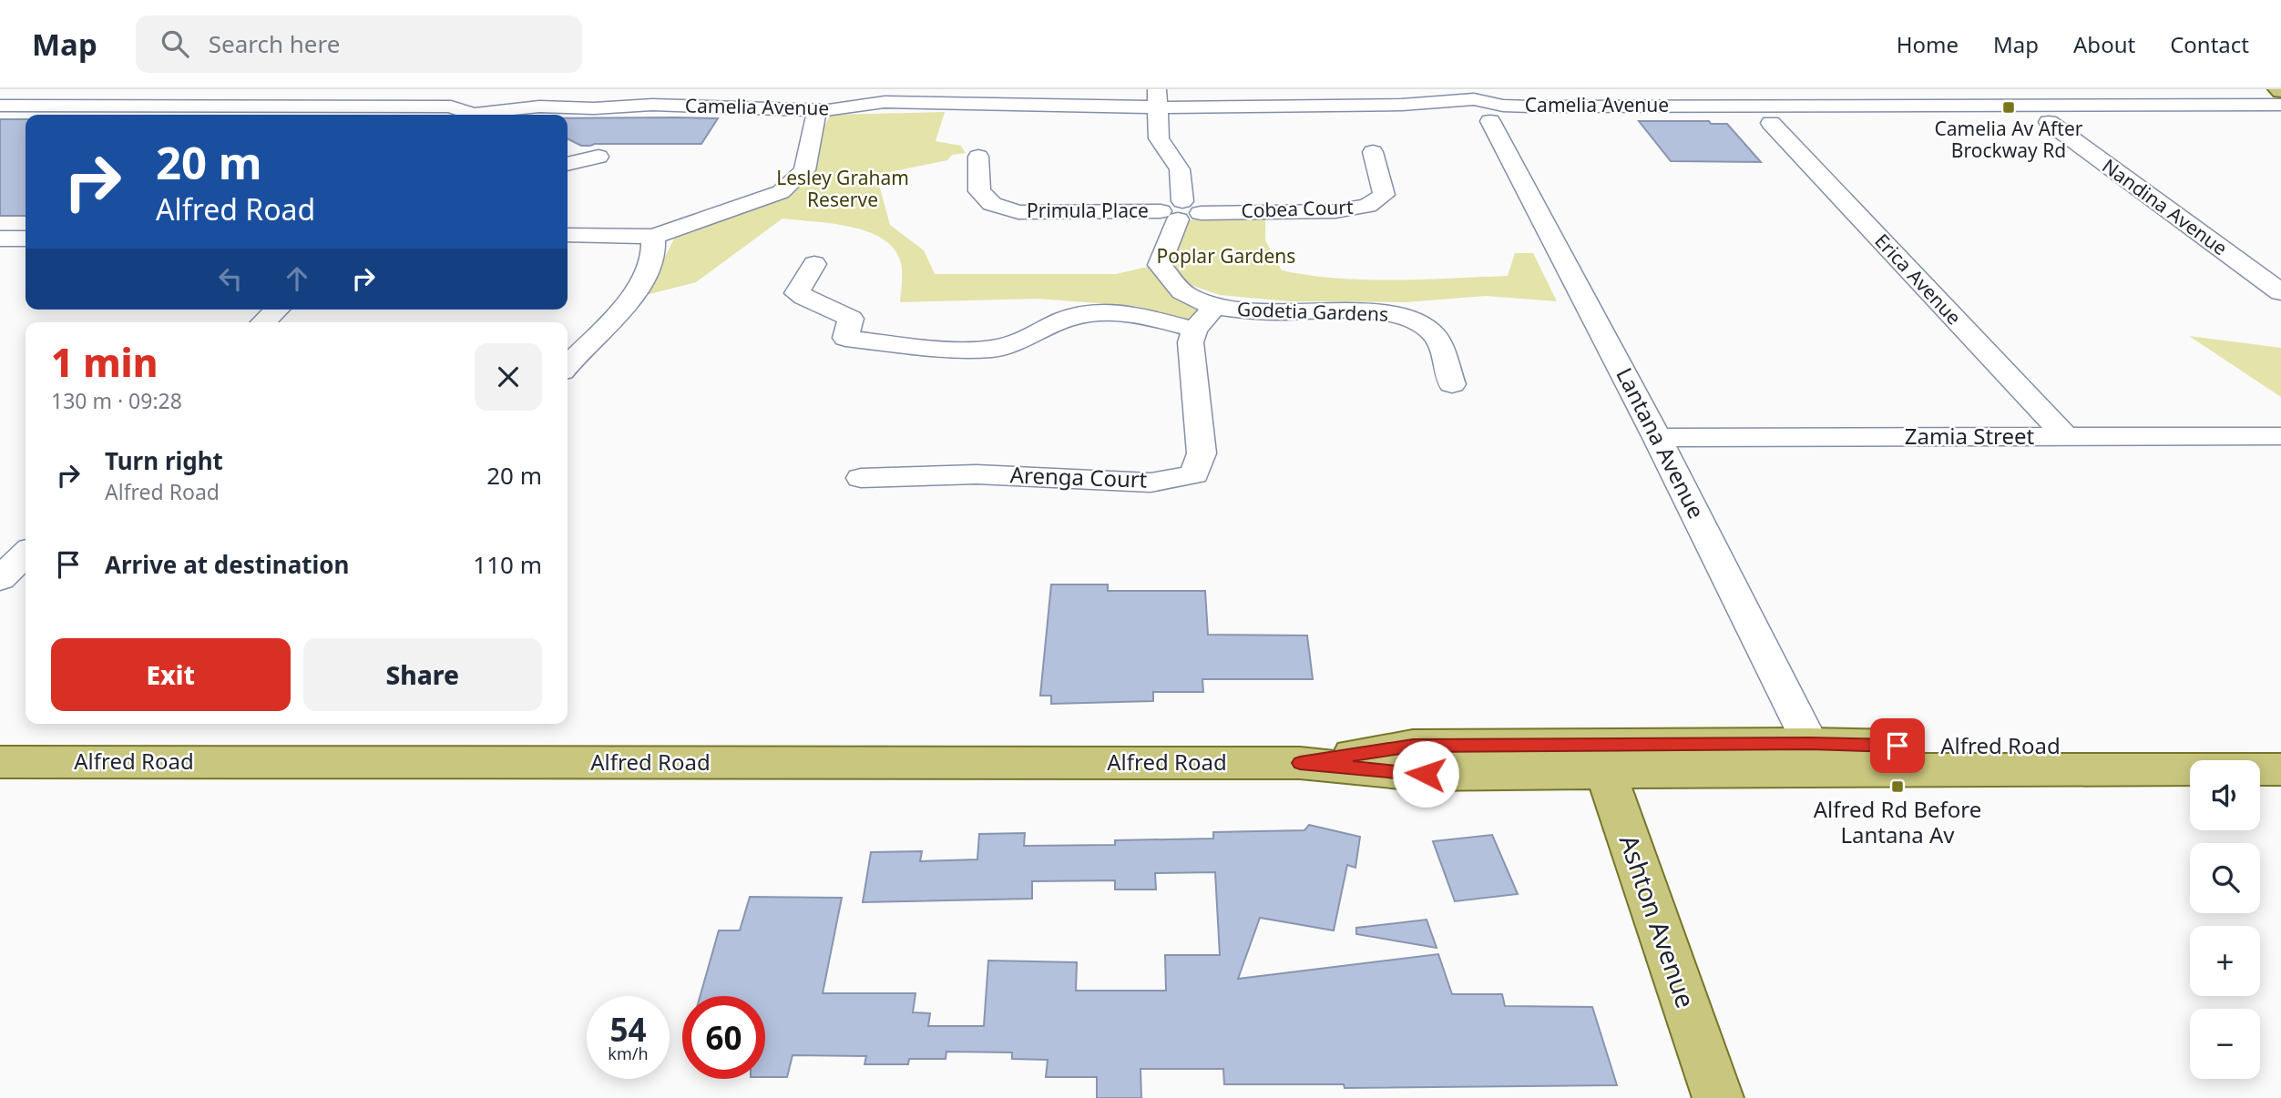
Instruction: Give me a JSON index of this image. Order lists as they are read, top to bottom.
{
  "streets": {
    "main road": ["Alfred Road", "Ashton Avenue"],
    "street": [
      "Camelia Avenue",
      "Nandina Avenue",
      "Cobea Court",
      "Primula Place",
      "Erica Avenue",
      "Godetia Gardens",
      "Zamia Street",
      "Lantana Avenue",
      "Arenga Court"
    ]
  },
  "crossings": [
    ["Camelia Avenue", "Godetia Gardens"],
    ["Camelia Avenue", "Lantana Avenue"],
    ["Cobea Court", "Primula Place"],
    ["Cobea Court", "Godetia Gardens"],
    ["Primula Place", "Godetia Gardens"],
    ["Erica Avenue", "Zamia Street"],
    ["Zamia Street", "Lantana Avenue"],
    ["Lantana Avenue", "Alfred Road"],
    ["Alfred Road", "Ashton Avenue"]
  ],
  "parks": ["Lesley Graham Reserve", "Poplar Gardens"],
  "places": {
    "transit": ["Camelia Av After Brockway Rd", "Alfred Rd Before Lantana Av"]
  },
  "page": {
    "header": "Map",
    "search": "Search here",
    "nav": [
      "Home",
      "Map",
      "About",
      "Contact"
    ],
    "turn": ["20 m", "Alfred Road"],
    "heading": ["1 min", "130 m · 09:28"],
    "list": [
      {
        "name": "Turn right",
        "note": "Alfred Road",
        "value": "20 m"
      },
      {
        "name": "Arrive at destination",
        "value": "110 m"
      }
    ],
    "buttons": ["Exit", "Share"],
    "map_buttons": ["+", "−"],
    "speed": "54 km/h",
    "limit": "60"
  }
}
